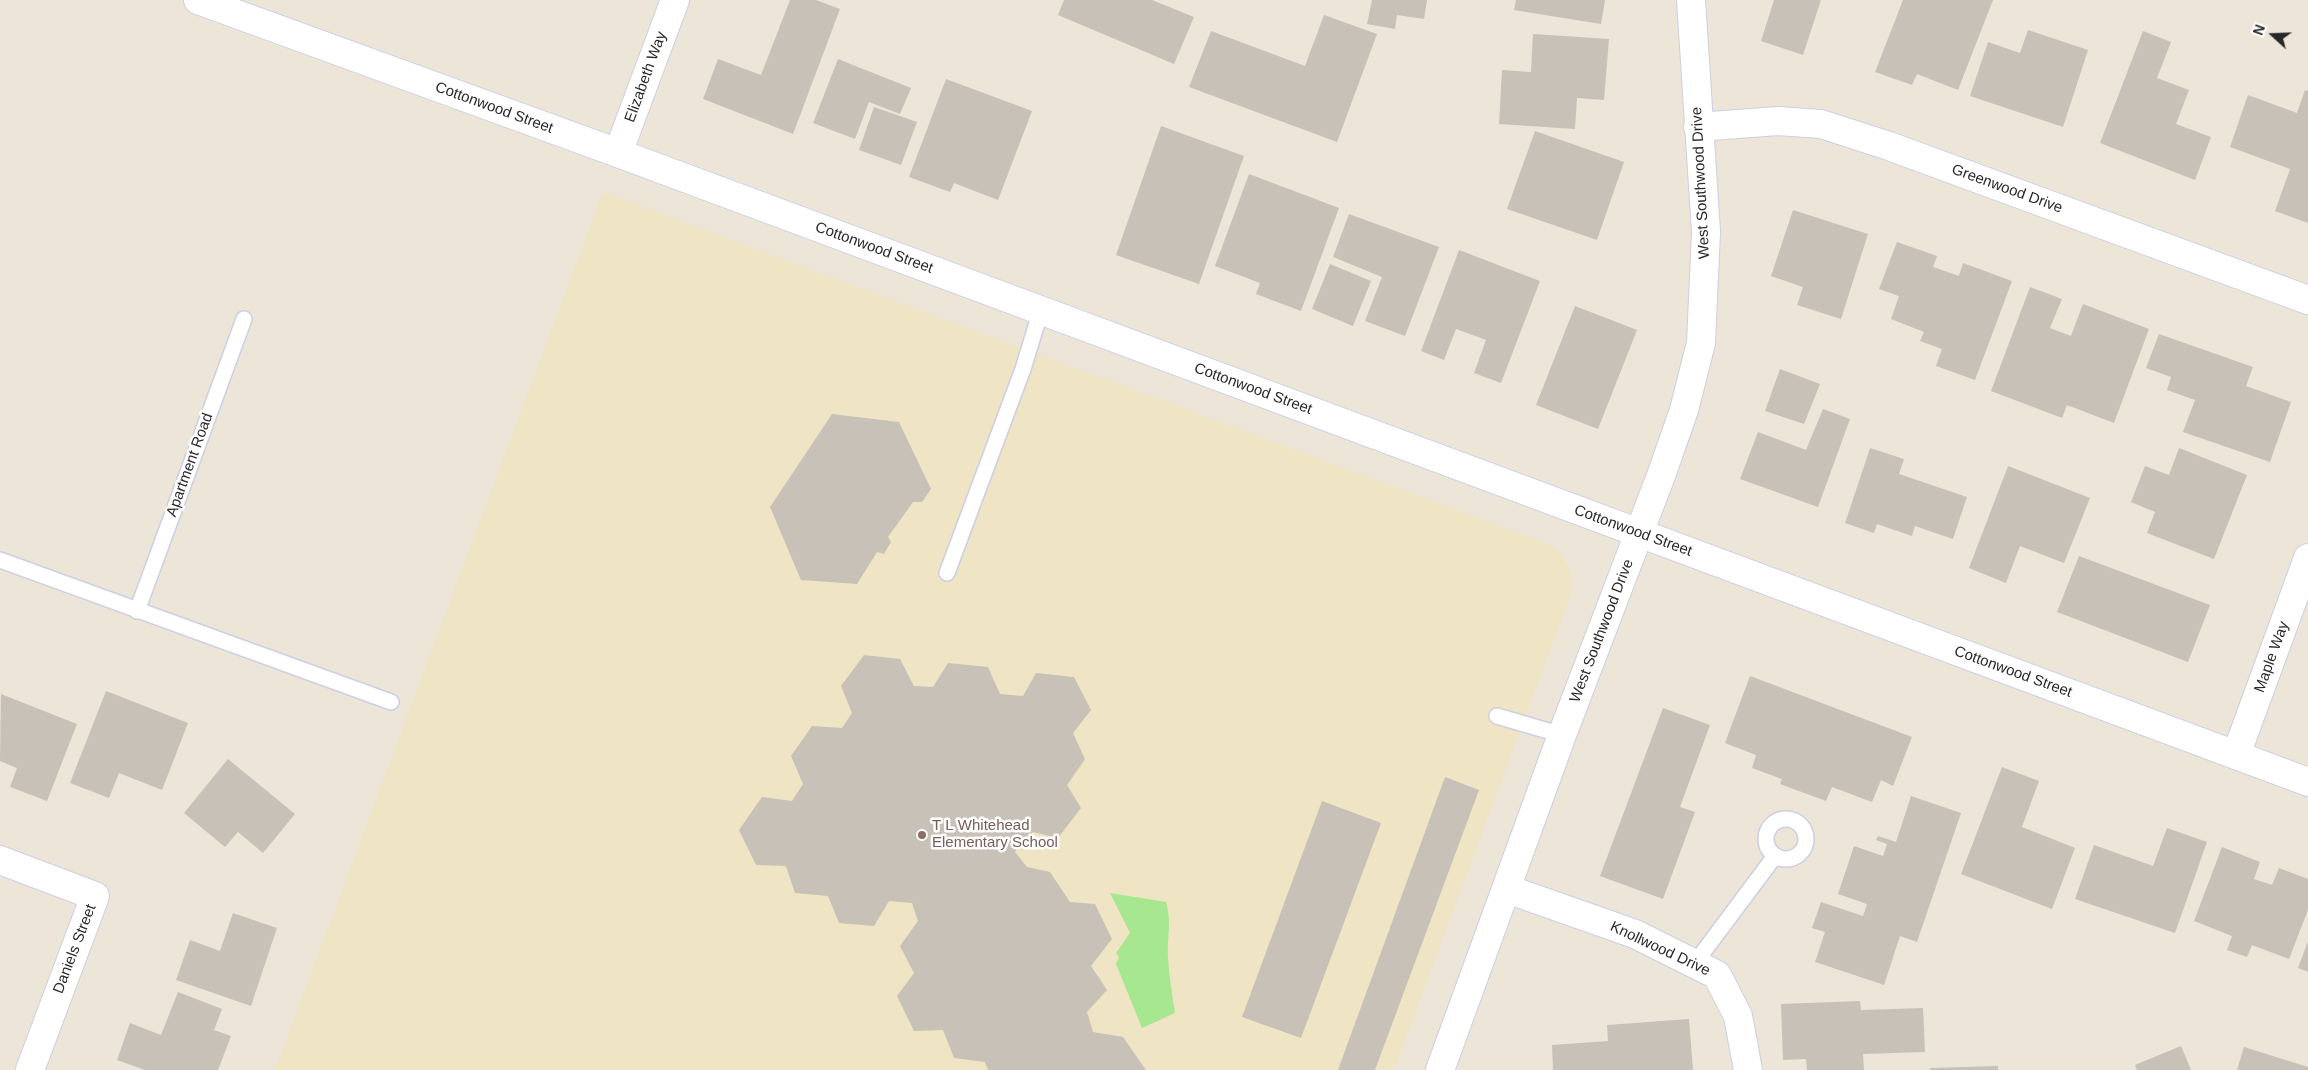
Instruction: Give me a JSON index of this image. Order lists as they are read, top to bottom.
{
  "streets": {
    "street": [
      "Elizabeth Way",
      "Cottonwood Street",
      "West Southwood Drive",
      "Greenwood Drive",
      "Maple Way",
      "Daniels Street",
      "Knollwood Drive"
    ],
    "lane": ["Apartment Road"]
  },
  "crossings": [
    ["Elizabeth Way", "Cottonwood Street"],
    ["Cottonwood Street", "West Southwood Drive"],
    ["Cottonwood Street", "Maple Way"],
    ["West Southwood Drive", "Greenwood Drive"],
    ["West Southwood Drive", "Knollwood Drive"]
  ],
  "places": ["T L Whitehead Elementary School"],
  "north": "left"
}
